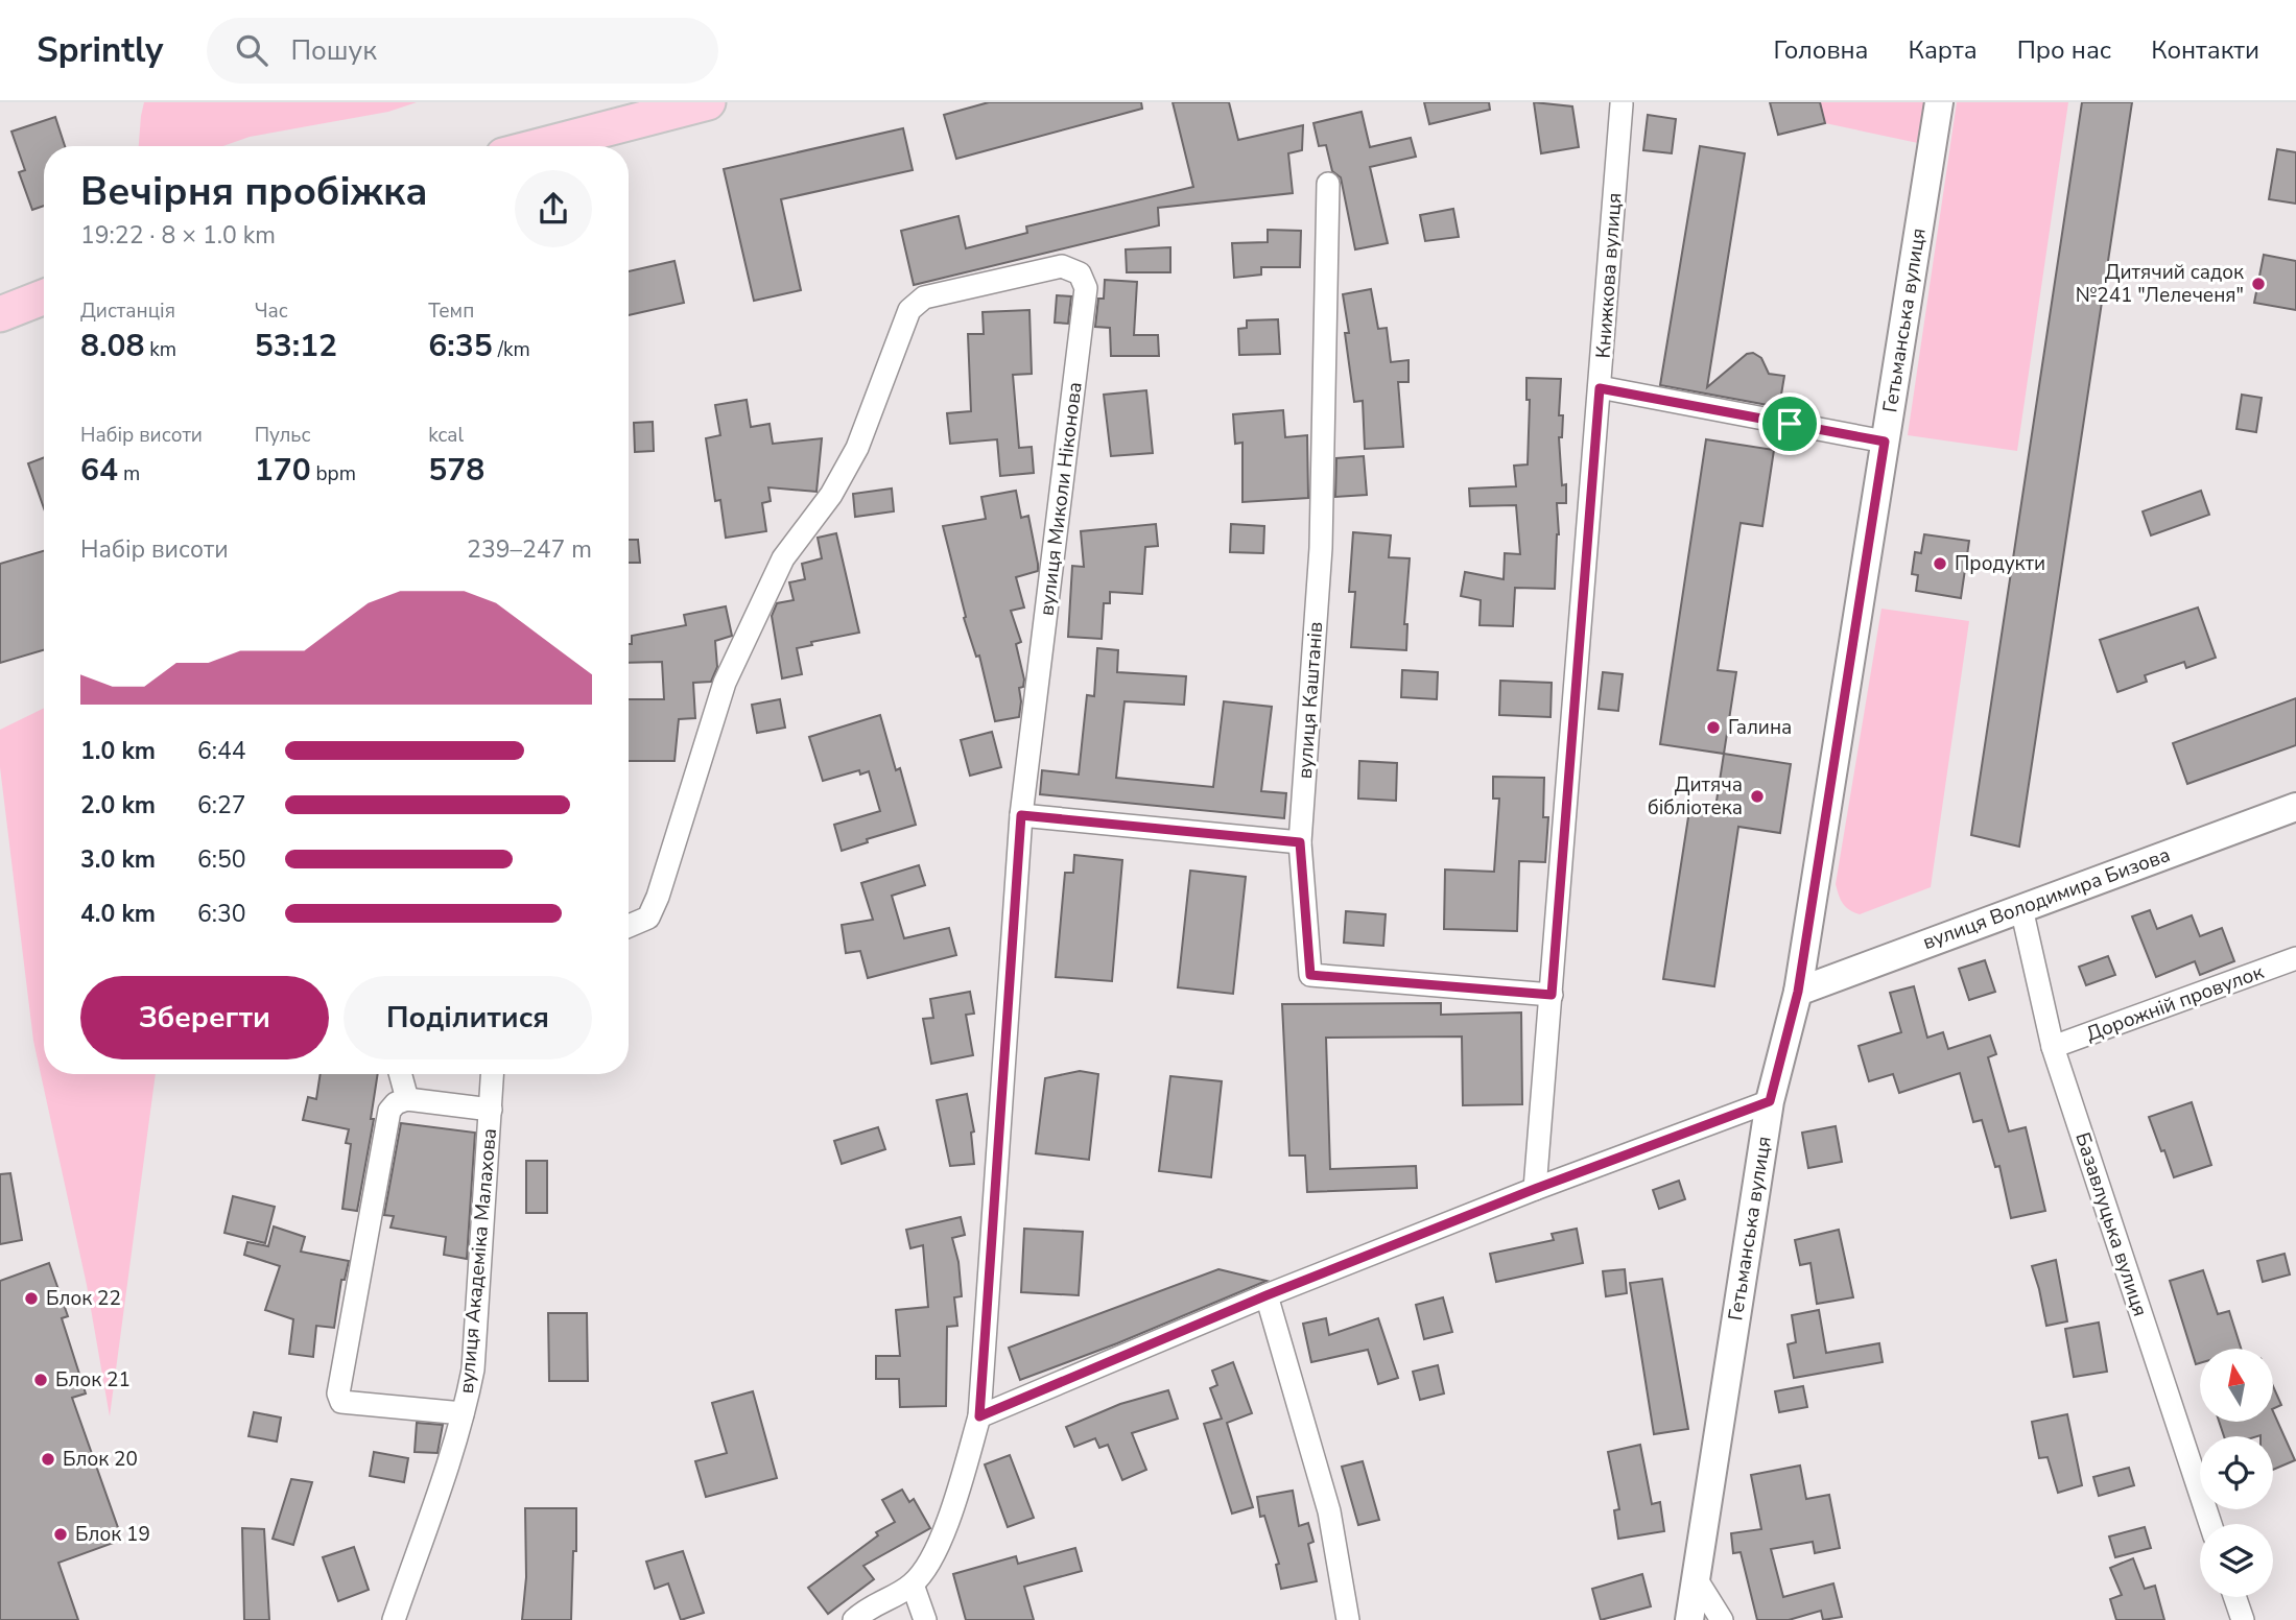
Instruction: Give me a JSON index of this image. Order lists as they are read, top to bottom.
{
  "streets": {
    "street": [
      "Книжкова вулиця",
      "Гетьманська вулиця",
      "вулиця Миколи Ніконова",
      "вулиця Каштанів",
      "вулиця Володимира Бизова",
      "Дорожній провулок",
      "Базавлуцька вулиця",
      "вулиця Академіка Малахова"
    ]
  },
  "crossings": [
    ["Книжкова вулиця", "вулиця Каштанів"],
    ["Гетьманська вулиця", "вулиця Володимира Бизова"],
    ["вулиця Володимира Бизова", "Базавлуцька вулиця"],
    ["Дорожній провулок", "Базавлуцька вулиця"]
  ],
  "places": [
    "Дитячий садок №241 \"Лелеченя\"",
    "Продукти",
    "Галина",
    "Дитяча бібліотека",
    "Блок 22",
    "Блок 21",
    "Блок 20",
    "Блок 19"
  ],
  "north": "top",
  "page": {
    "header": "Sprintly",
    "search": "Пошук",
    "nav": [
      "Головна",
      "Карта",
      "Про нас",
      "Контакти"
    ],
    "heading": ["Вечірня пробіжка", "19:22 · 8 × 1.0 km"],
    "stats": [
      ["Дистанція", "8.08 km"],
      ["Час", "53:12"],
      ["Темп", "6:35 /km"],
      ["Набір висоти", "64 m"],
      ["Пульс", "170 bpm"],
      ["kcal", "578"]
    ],
    "chart": ["Набір висоти", "239–247 m"],
    "list": [
      {
        "name": "1.0 km",
        "note": "6:44"
      },
      {
        "name": "2.0 km",
        "note": "6:27"
      },
      {
        "name": "3.0 km",
        "note": "6:50"
      },
      {
        "name": "4.0 km",
        "note": "6:30"
      }
    ],
    "buttons": ["Зберегти", "Поділитися"]
  }
}
